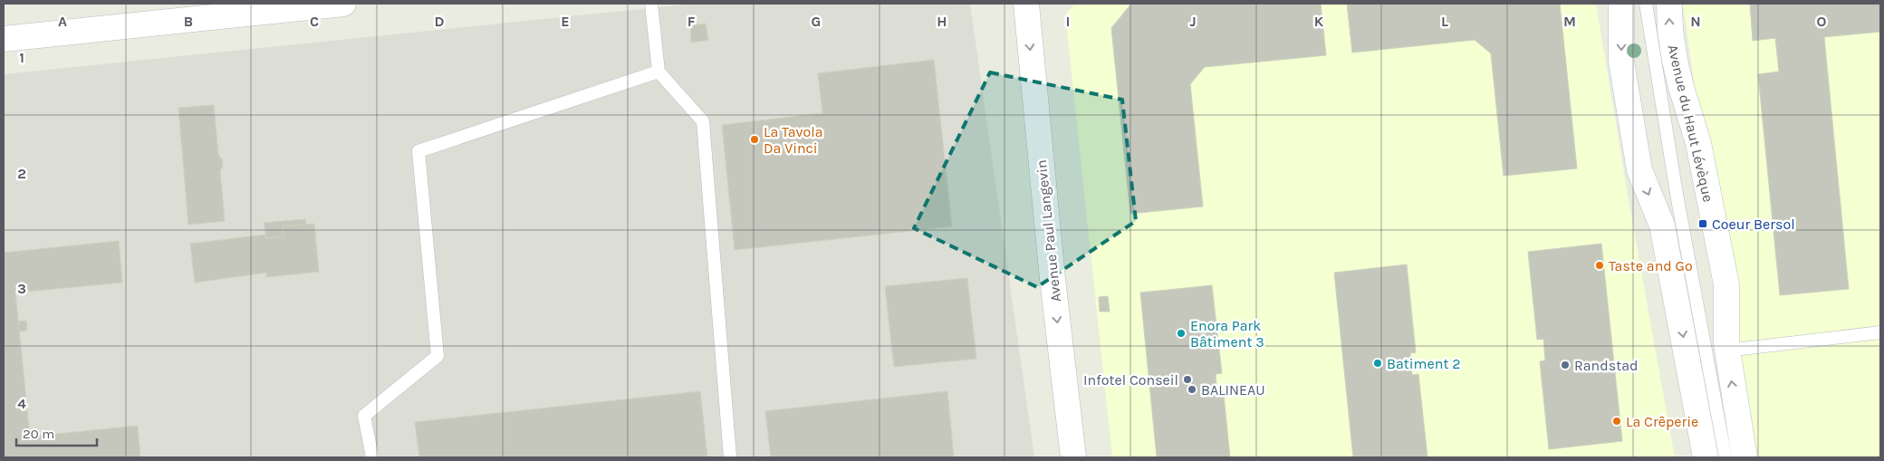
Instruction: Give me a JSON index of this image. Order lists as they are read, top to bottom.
{
  "streets": {
    "main road": ["Avenue du Haut Lévèque", "Avenue Paul Langevin"]
  },
  "one_way": ["Avenue Paul Langevin"],
  "places": {
    "other": [
      "La Tavola Da Vinci",
      "Taste and Go",
      "Enora Park Bâtiment 3",
      "Batiment 2",
      "Randstad",
      "Infotel Conseil",
      "BALINEAU",
      "La Crêperie"
    ],
    "transit": ["Coeur Bersol"]
  },
  "scale_bar": "20 m",
  "grid": {
    "columns": [
      "A",
      "B",
      "C",
      "D",
      "E",
      "F",
      "G",
      "H",
      "I",
      "J",
      "K",
      "L",
      "M",
      "N",
      "O"
    ],
    "rows": [
      "1",
      "2",
      "3",
      "4"
    ]
  }
}
